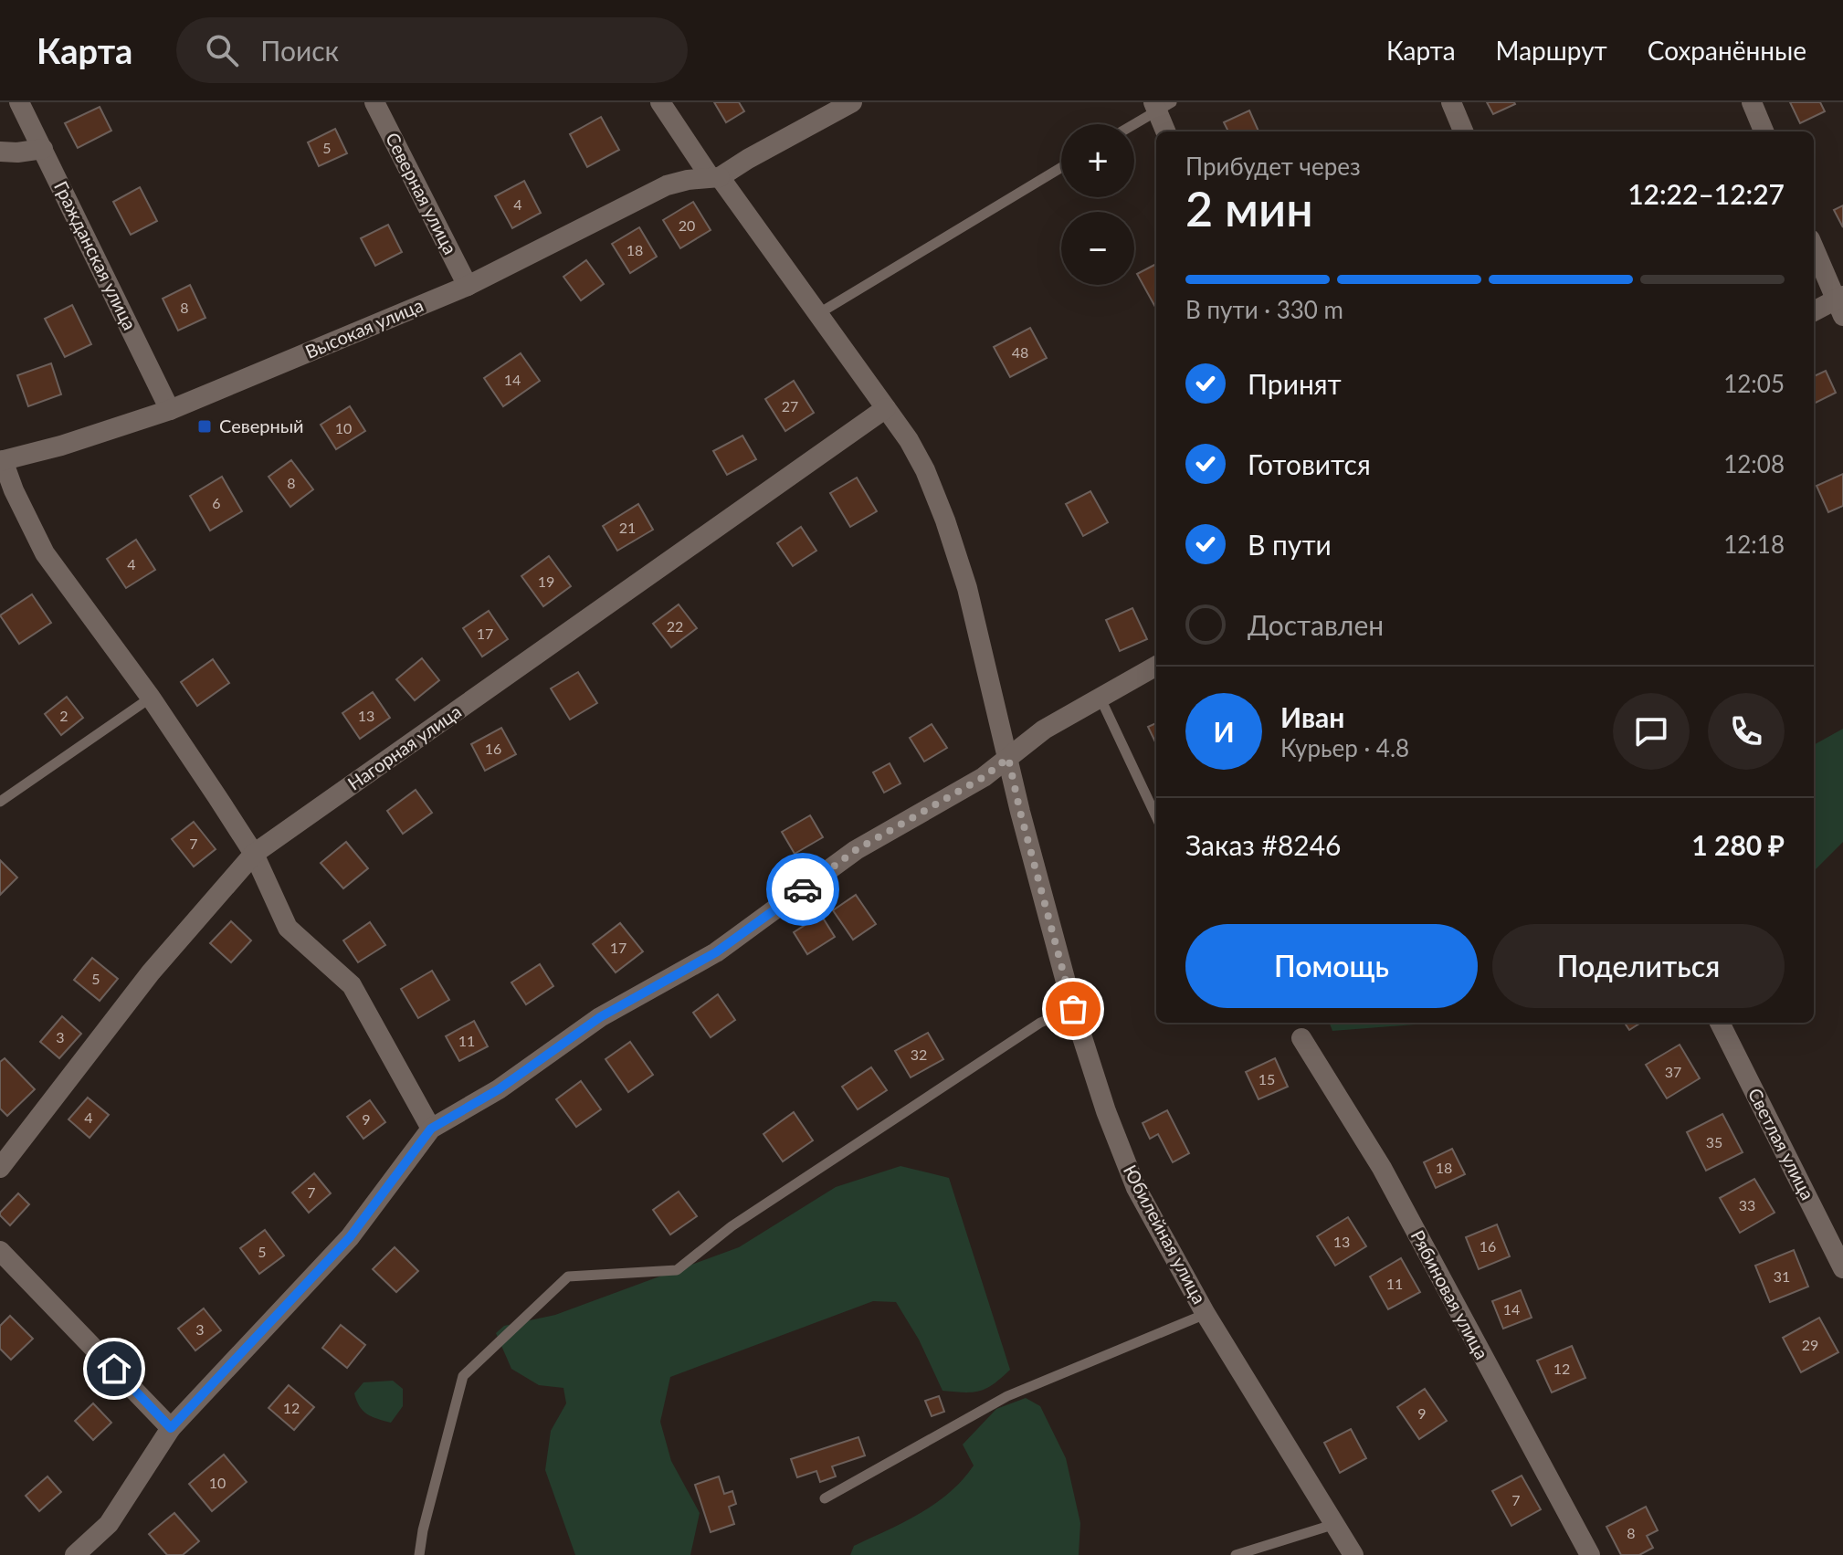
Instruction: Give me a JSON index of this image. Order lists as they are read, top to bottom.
{
  "streets": {
    "street": [
      "Северная улица",
      "Гражданская улица",
      "Высокая улица",
      "Нагорная улица",
      "Светлая улица",
      "Юбилейная улица",
      "Рябиновая улица"
    ]
  },
  "crossings": [
    ["Северная улица", "Высокая улица"],
    ["Гражданская улица", "Высокая улица"],
    ["Высокая улица", "Юбилейная улица"],
    ["Нагорная улица", "Юбилейная улица"]
  ],
  "places": {
    "transit": ["Северный"]
  },
  "house_numbers": [
    "5",
    "4",
    "20",
    "18",
    "8",
    "48",
    "14",
    "27",
    "10",
    "8",
    "6",
    "21",
    "4",
    "19",
    "22",
    "17",
    "2",
    "13",
    "16",
    "7",
    "17",
    "5",
    "3",
    "11",
    "32",
    "37",
    "15",
    "4",
    "9",
    "35",
    "18",
    "7",
    "33",
    "13",
    "16",
    "5",
    "31",
    "11",
    "14",
    "3",
    "29",
    "12",
    "12",
    "9",
    "10",
    "7",
    "8"
  ],
  "page": {
    "header": "Карта",
    "search": "Поиск",
    "nav": ["Карта", "Маршрут", "Сохранённые"],
    "map_buttons": ["+", "−"],
    "heading": ["2 мин", "Прибудет через", "12:22–12:27"],
    "panel": [
      "Иван",
      "Курьер · 4.8",
      "Заказ #8246",
      "1 280 ₽"
    ],
    "bar": "В пути · 330 m",
    "list": [
      ["Принят", "12:05"],
      ["Готовится", "12:08"],
      ["В пути", "12:18"],
      "Доставлен"
    ],
    "round": "И",
    "buttons": ["Помощь", "Поделиться"]
  }
}
